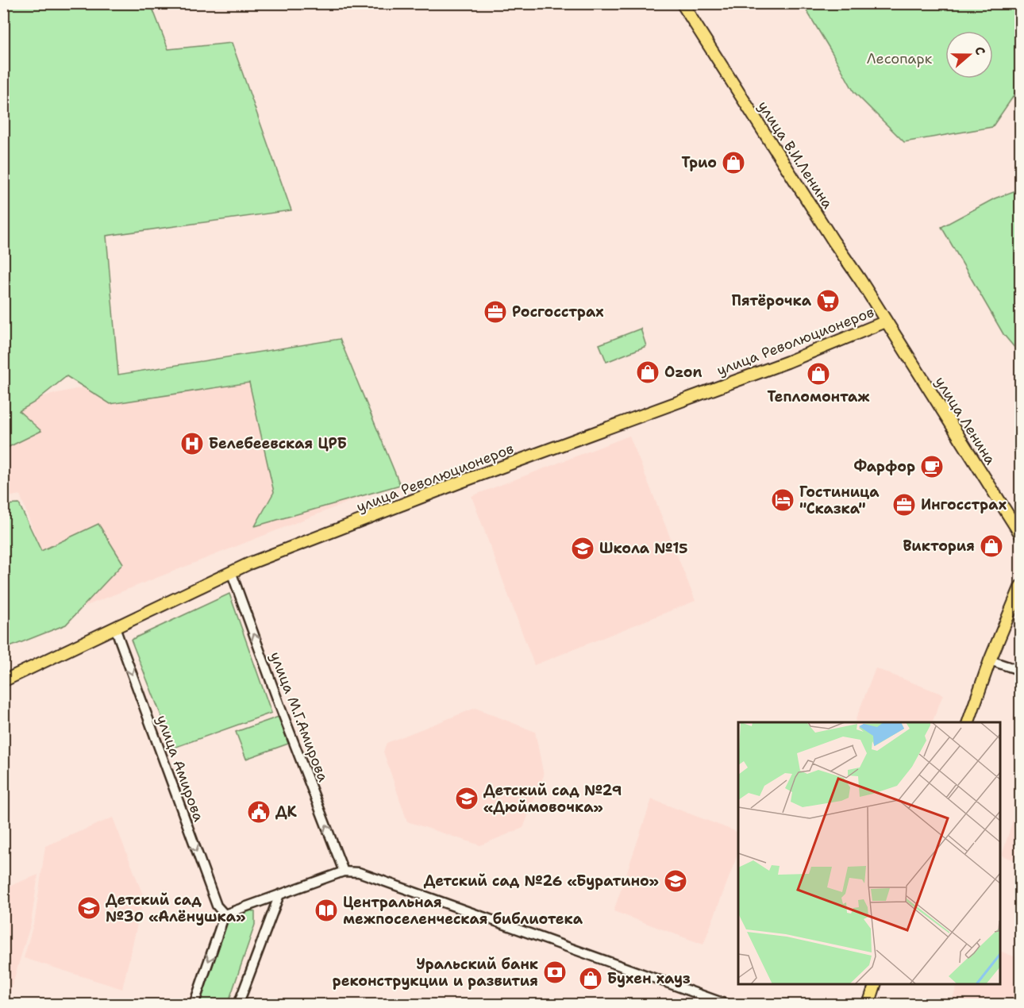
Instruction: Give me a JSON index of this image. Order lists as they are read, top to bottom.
{
  "streets": {
    "main road": ["улица В.И.Ленина", "улица Революционеров", "улица Ленина"],
    "street": ["улица М.Г.Амирова", "улица Амирова"]
  },
  "crossings": [
    ["улица В.И.Ленина", "улица Революционеров"],
    ["улица В.И.Ленина", "улица Ленина"],
    ["улица Революционеров", "улица Ленина"],
    ["улица Революционеров", "улица М.Г.Амирова"],
    ["улица Революционеров", "улица Амирова"]
  ],
  "one_way": ["улица М.Г.Амирова", "улица Амирова"],
  "parks": ["Лесопарк"],
  "places": {
    "shop": [
      "Трио",
      "Ozon",
      "Тепломонтаж",
      "Виктория",
      "Бухен хауз"
    ],
    "supermarket": ["Пятёрочка"],
    "office": ["Росгосстрах", "Ингосстрах"],
    "hospital": ["Белебеевская ЦРБ"],
    "cafe": ["Фарфор"],
    "hotel": ["Гостиница \"Сказка\""],
    "school or university": [
      "Школа №15",
      "Детский сад №29 «Дюймовочка»",
      "Детский сад №26 «Буратино»",
      "Детский сад №30 «Алёнушка»"
    ],
    "public building": ["ДК"],
    "library": ["Центральная межпоселенческая библиотека"],
    "bank": ["Уральский банк реконструкции и развития"]
  },
  "north": "right"
}
